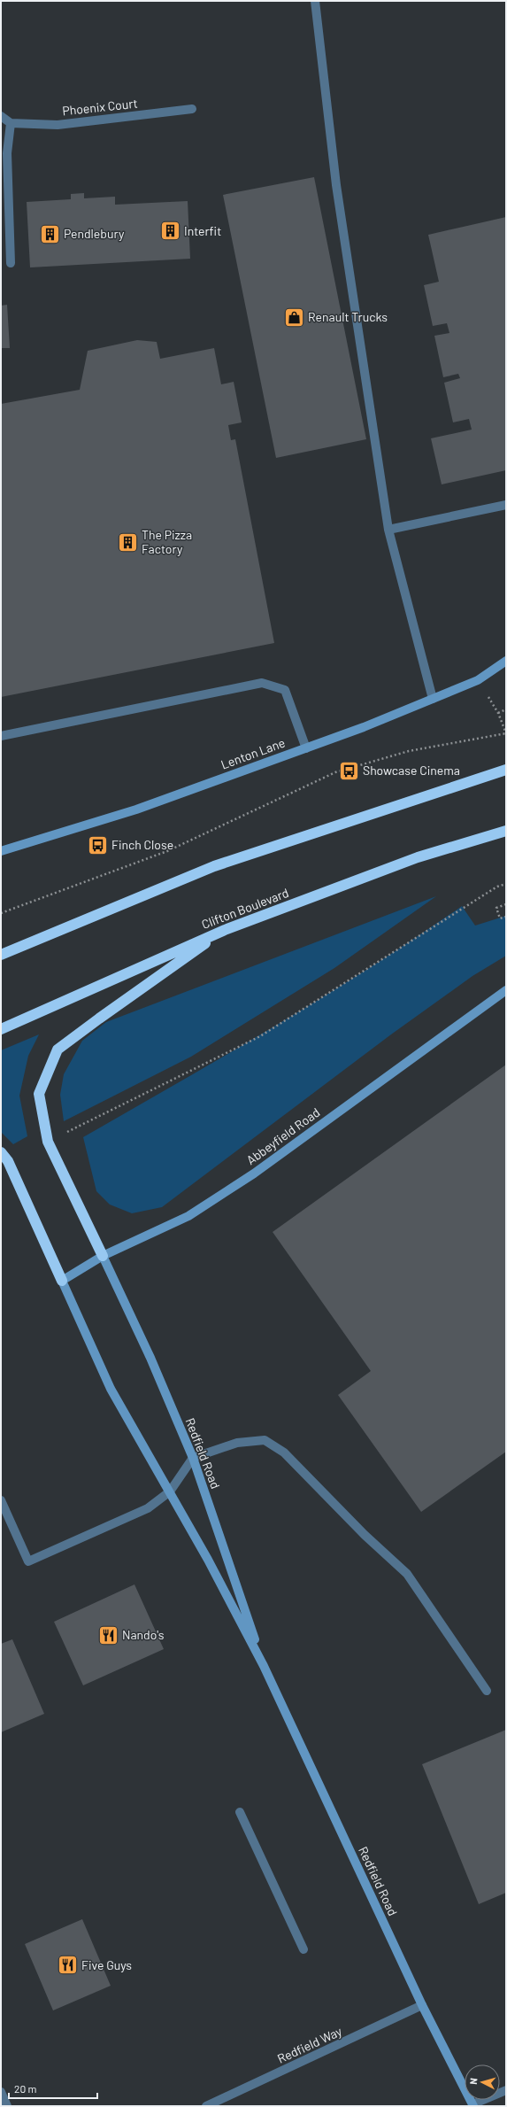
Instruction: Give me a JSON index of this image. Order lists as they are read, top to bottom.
{
  "streets": {
    "highway": ["Clifton Boulevard"],
    "street": [
      "Phoenix Court",
      "Lenton Lane",
      "Abbeyfield Road",
      "Redfield Road",
      "Redfield Way"
    ]
  },
  "crossings": [
    ["Abbeyfield Road", "Redfield Road"],
    ["Redfield Road", "Redfield Way"]
  ],
  "places": {
    "building": ["Interfit", "Pendlebury", "The Pizza Factory"],
    "shop": ["Renault Trucks"],
    "bus stop": ["Showcase Cinema", "Finch Close"],
    "restaurant": ["Nando's", "Five Guys"]
  },
  "scale_bar": "20 m",
  "north": "left"
}
